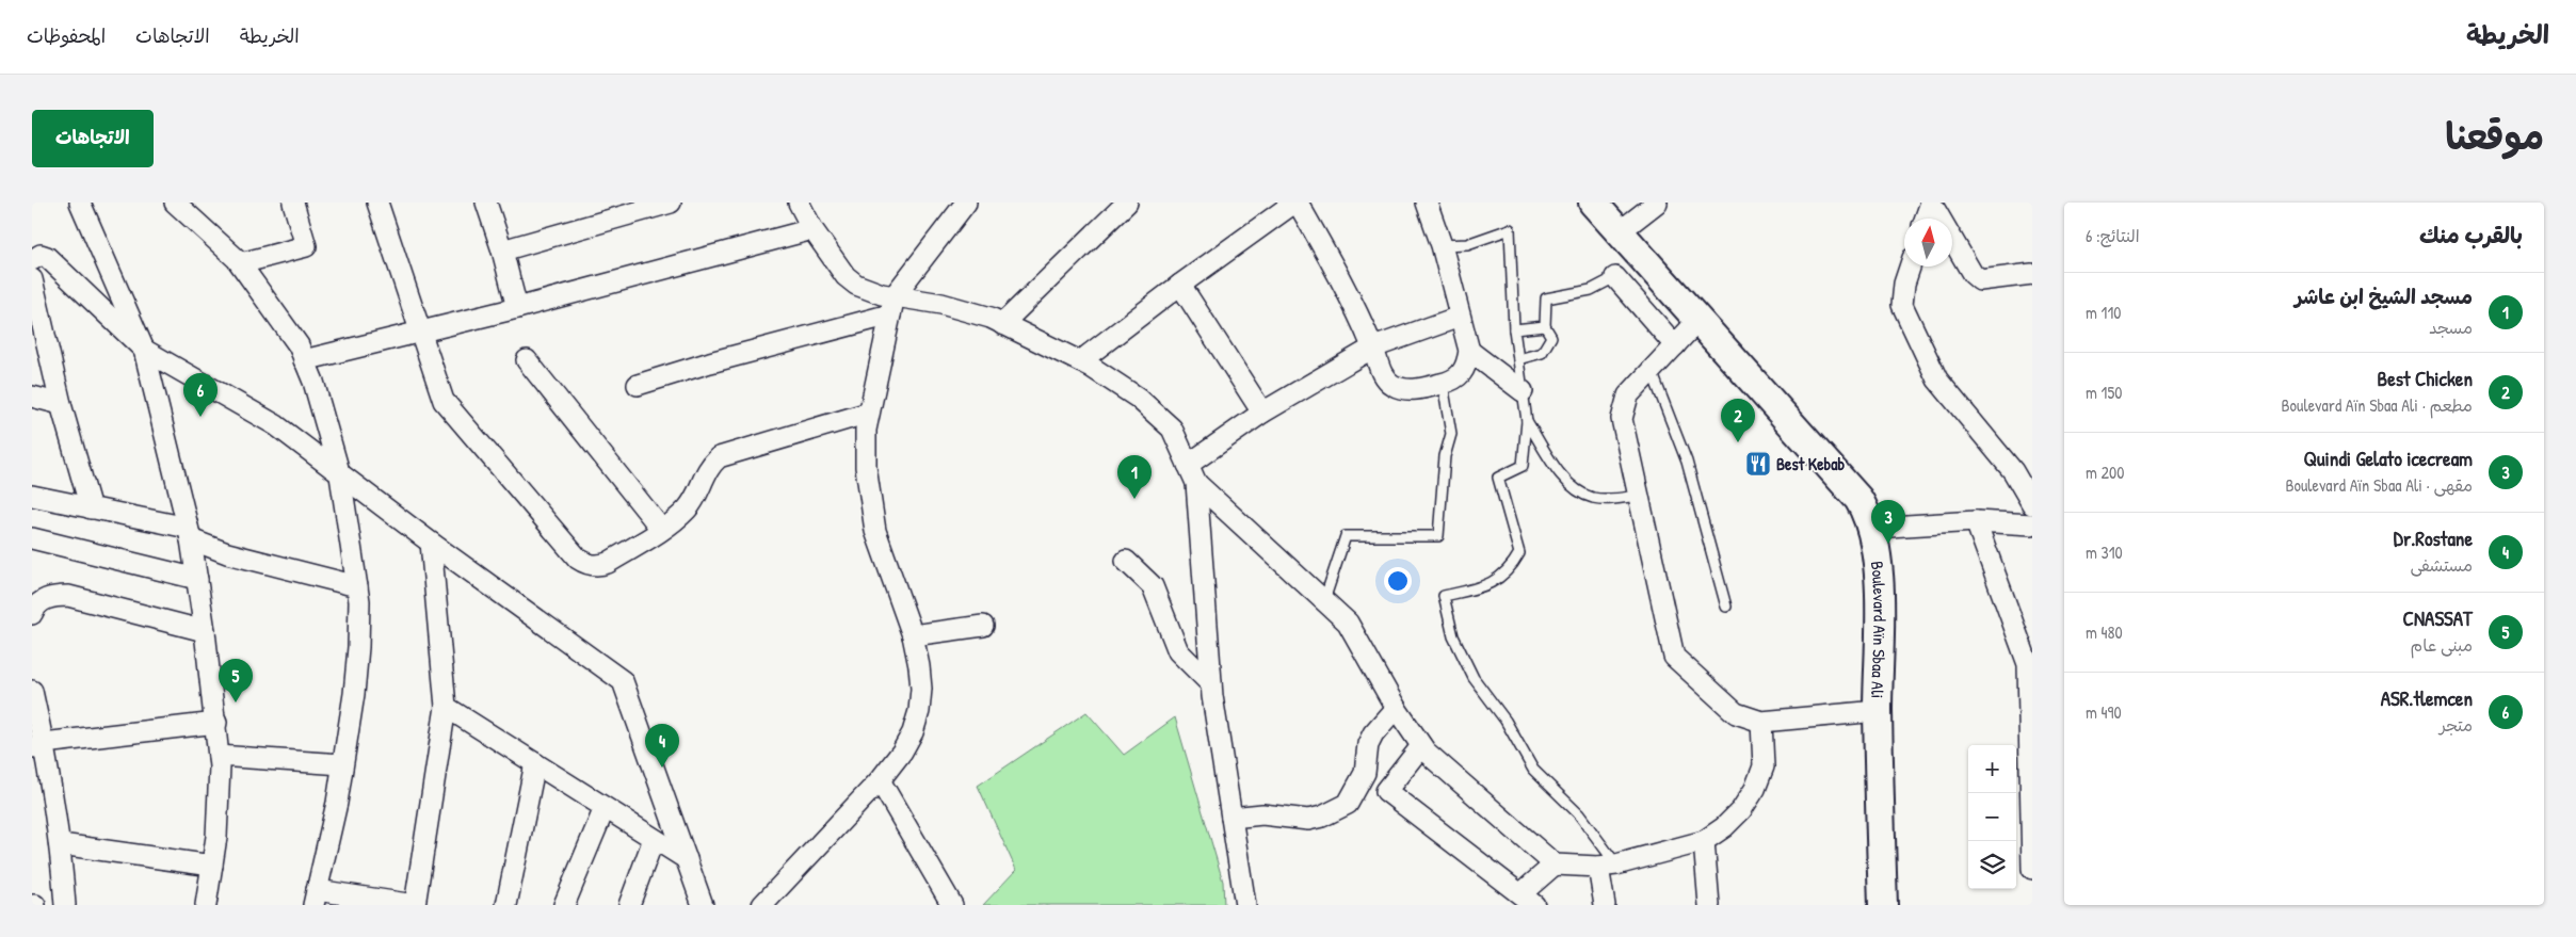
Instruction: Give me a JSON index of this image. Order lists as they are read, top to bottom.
{
  "streets": {
    "main road": ["Boulevard Aïn Sbaa Ali"]
  },
  "places": {
    "restaurant": ["Best Kebab"]
  },
  "north": "top",
  "page": {
    "header": "الخريطة",
    "nav": ["الخريطة", "الاتجاهات", "المحفوظات"],
    "title": "موقعنا",
    "buttons": "الاتجاهات",
    "heading": ["بالقرب منك", "النتائج: 6"],
    "list": [
      {
        "mark": "1",
        "name": "مسجد الشيخ ابن عاشر",
        "note": "مسجد",
        "value": "110 m"
      },
      {
        "mark": "2",
        "name": "Best Chicken",
        "note": "مطعم · Boulevard Aïn Sbaa Ali",
        "value": "150 m"
      },
      {
        "mark": "3",
        "name": "Quindi Gelato icecream",
        "note": "مقهى · Boulevard Aïn Sbaa Ali",
        "value": "200 m"
      },
      {
        "mark": "4",
        "name": "Dr.Rostane",
        "note": "مستشفى",
        "value": "310 m"
      },
      {
        "mark": "5",
        "name": "CNASSAT",
        "note": "مبنى عام",
        "value": "480 m"
      },
      {
        "mark": "6",
        "name": "ASR.tlemcen",
        "note": "متجر",
        "value": "490 m"
      }
    ],
    "pins": [
      "6",
      "2",
      "1",
      "3",
      "5",
      "4"
    ],
    "map_buttons": ["+", "−"]
  }
}
